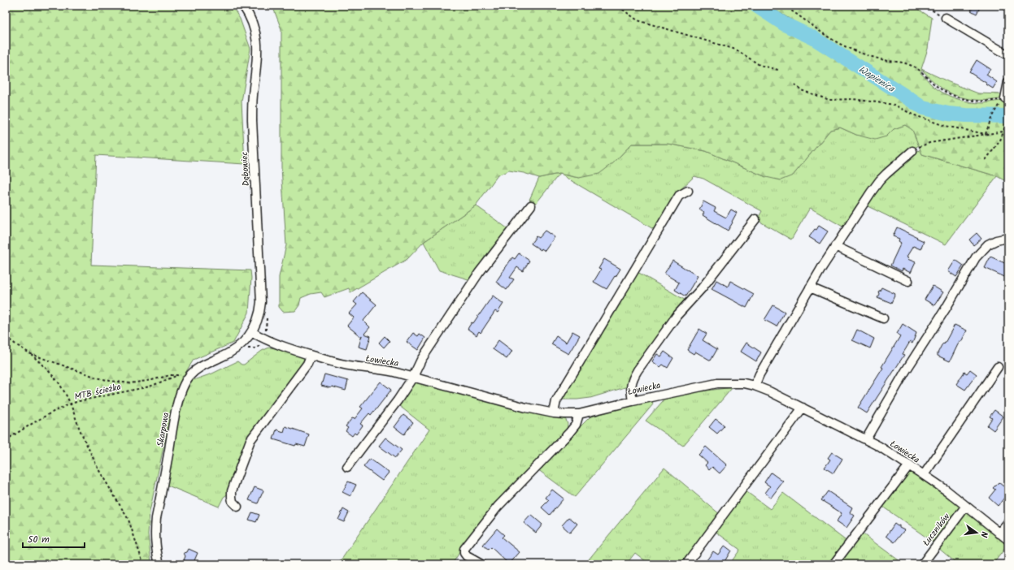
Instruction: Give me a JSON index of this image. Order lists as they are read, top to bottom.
{
  "streets": {
    "street": [
      "Dębowiec",
      "Łowiecka",
      "Skarpowa",
      "Łuczników"
    ],
    "path": ["MTB ścieżka"]
  },
  "crossings": [
    ["Dębowiec", "Łowiecka"],
    ["Dębowiec", "Skarpowa"],
    ["Łowiecka", "Skarpowa"],
    ["Łowiecka", "Łuczników"]
  ],
  "water": ["Wapienica"],
  "scale_bar": "50 m",
  "north": "right"
}
